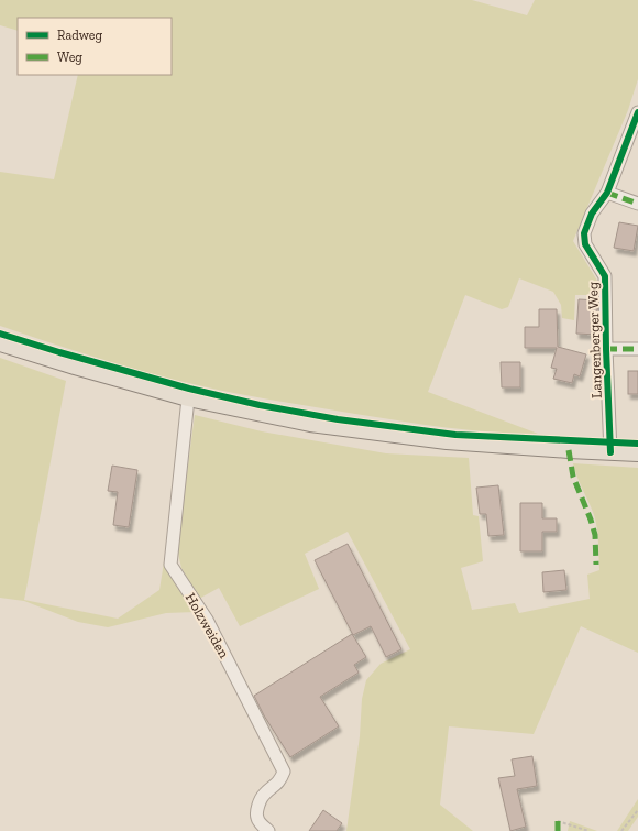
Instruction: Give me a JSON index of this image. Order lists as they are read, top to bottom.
{
  "streets": {
    "street": ["Langenberger Weg", "Holzweiden"]
  },
  "legend": ["Radweg", "Weg"]
}
